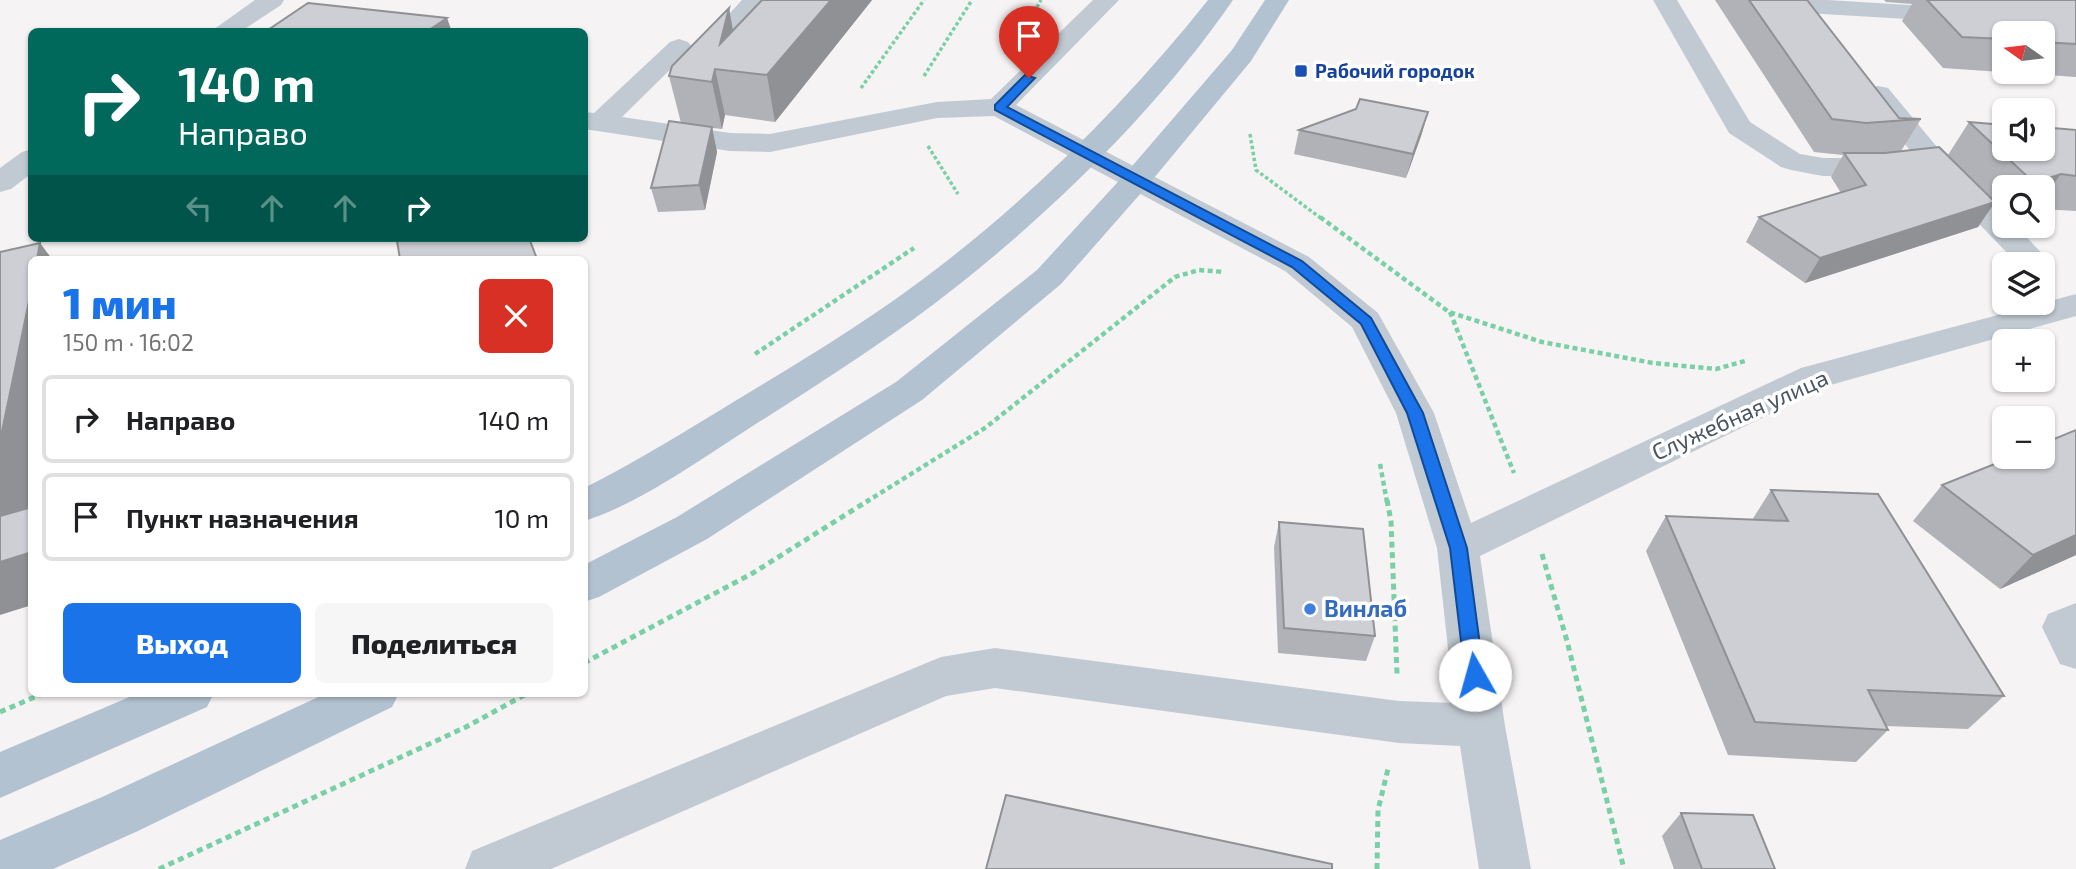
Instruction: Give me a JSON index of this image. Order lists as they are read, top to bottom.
{
  "streets": {
    "street": ["Служебная улица"]
  },
  "places": {
    "transit": ["Рабочий городок"],
    "other": ["Винлаб"]
  },
  "north": "left",
  "page": {
    "map_buttons": ["+", "−"],
    "turn": ["140 m", "Направо"],
    "heading": ["1 мин", "150 m · 16:02"],
    "list": [
      {
        "name": "Направо",
        "value": "140 m"
      },
      {
        "name": "Пункт назначения",
        "value": "10 m"
      }
    ],
    "buttons": ["Выход", "Поделиться"]
  }
}
